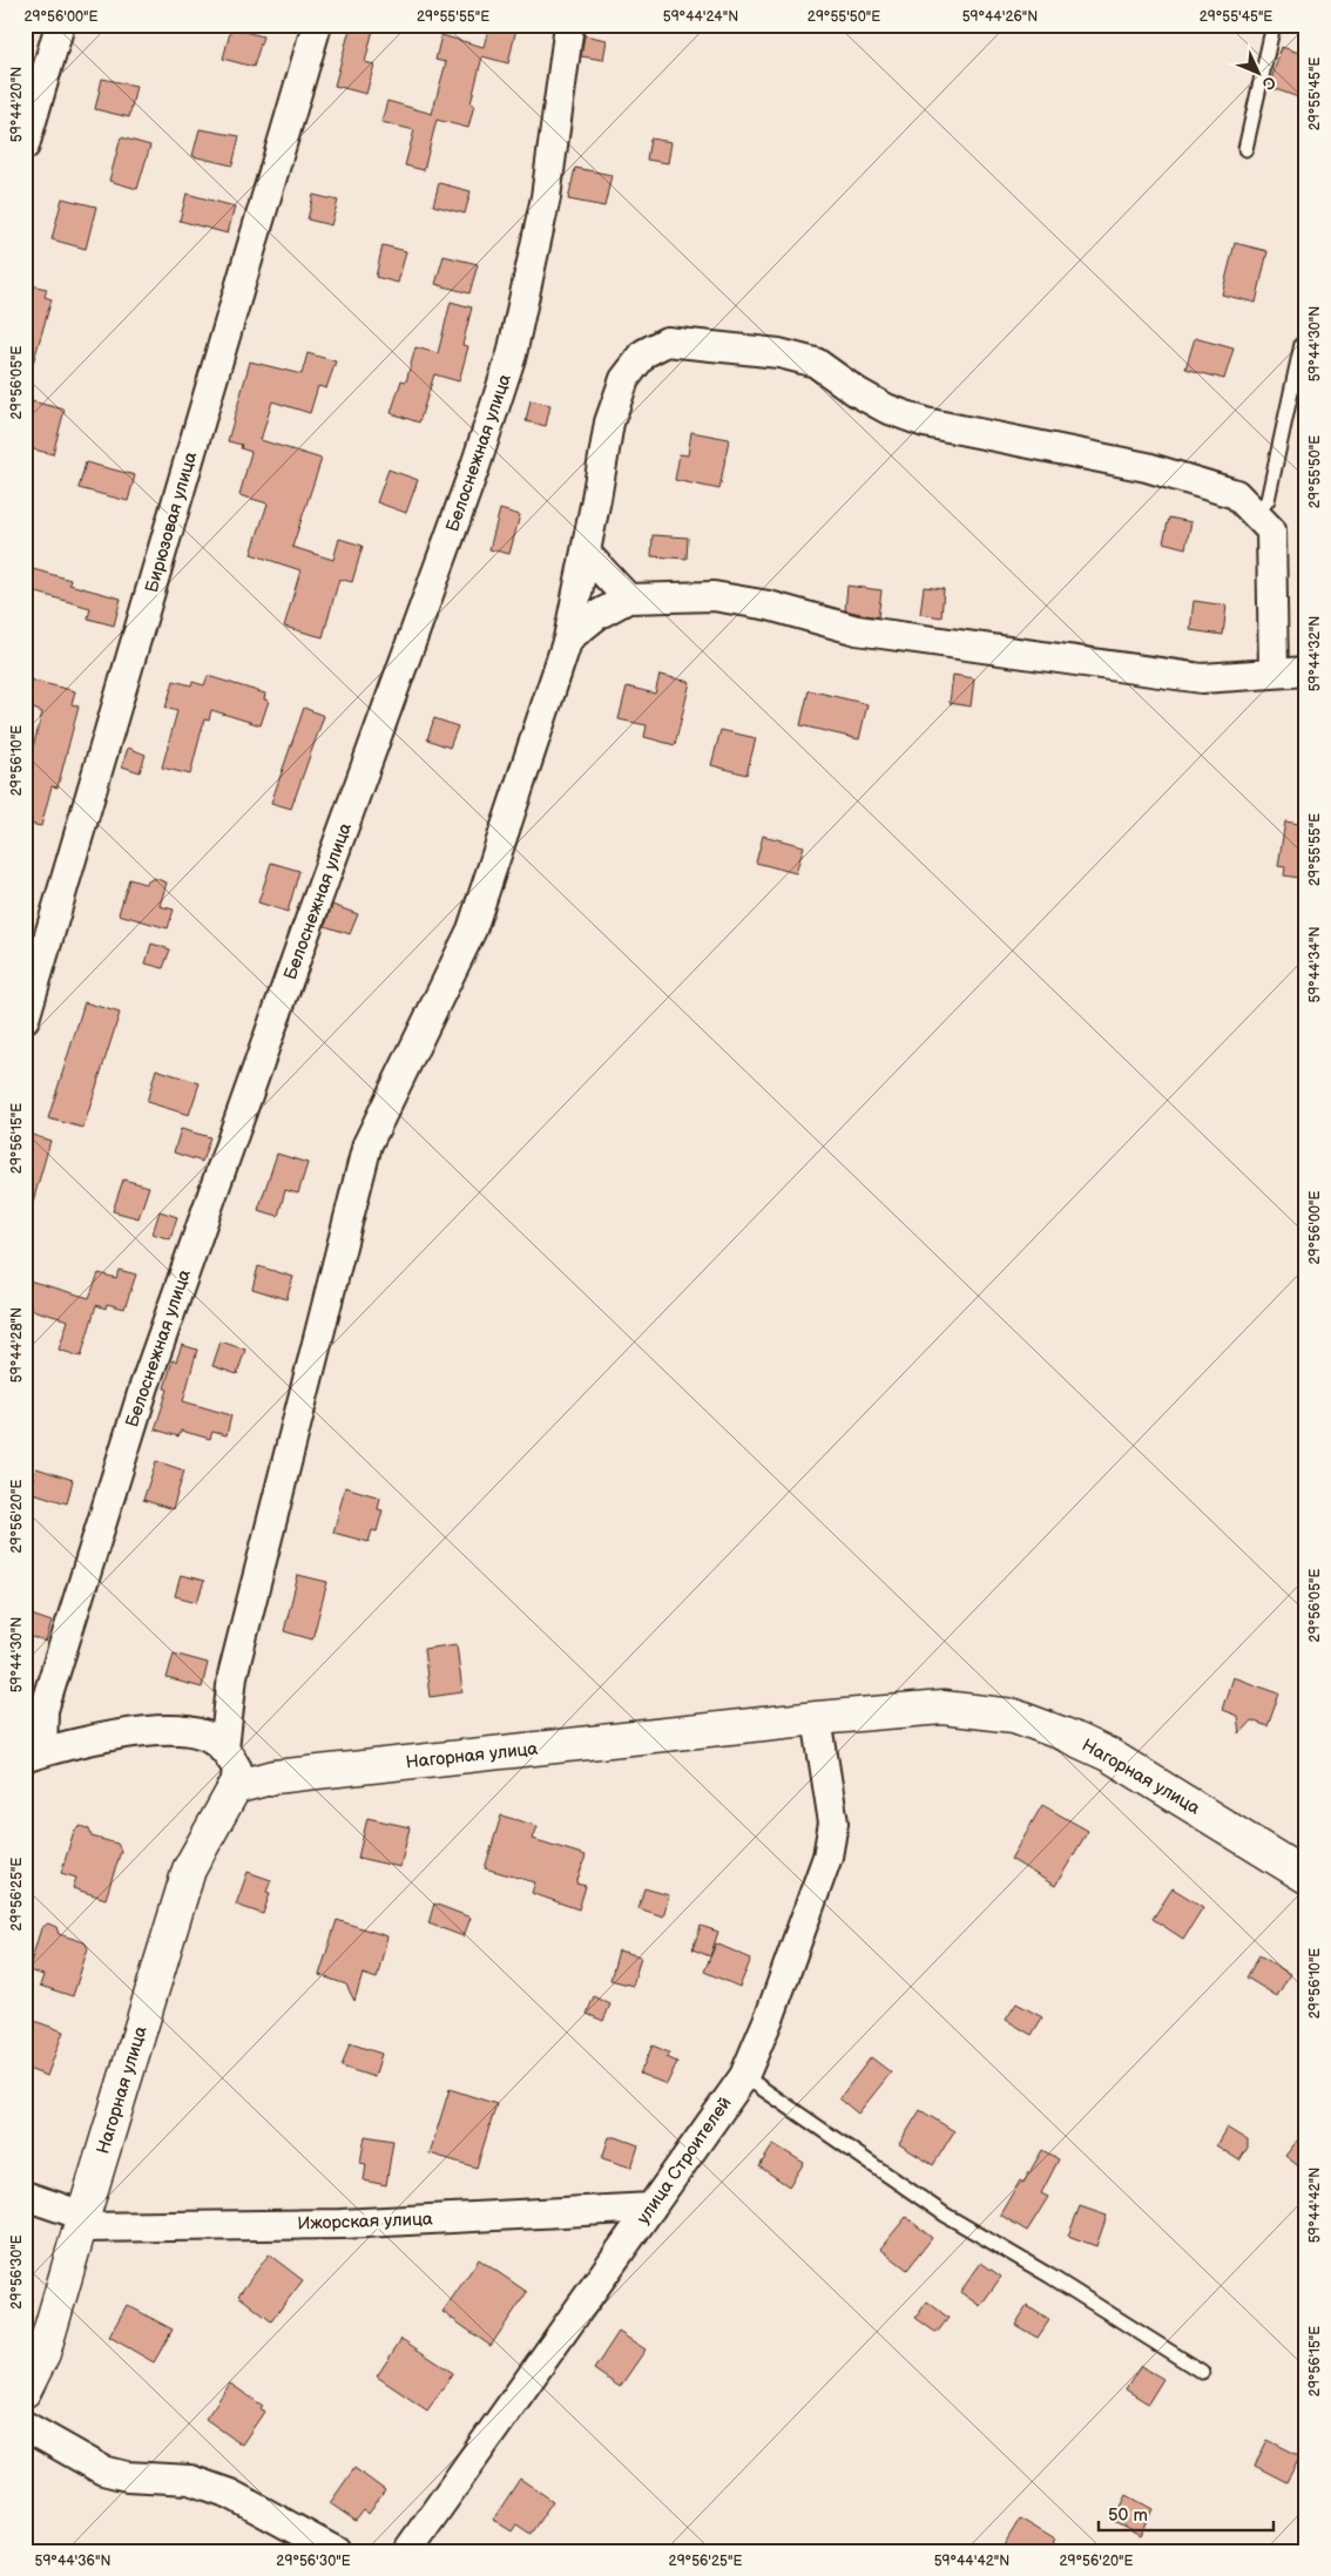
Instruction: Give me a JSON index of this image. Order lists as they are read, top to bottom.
{
  "streets": {
    "street": [
      "Белоснежная улица",
      "Бирюзовая улица",
      "Нагорная улица",
      "улица Строителей",
      "Ижорская улица"
    ]
  },
  "crossings": [
    ["Нагорная улица", "улица Строителей"],
    ["Нагорная улица", "Ижорская улица"],
    ["улица Строителей", "Ижорская улица"]
  ],
  "scale_bar": "50 m",
  "north": "bottom right",
  "coordinates": [
    "29°56'00\"E",
    "29°55'55\"E",
    "59°44'24\"N",
    "29°55'50\"E",
    "59°44'26\"N",
    "29°55'45\"E",
    "59°44'20\"N",
    "59°44'30\"N",
    "29°56'05\"E",
    "59°44'32\"N",
    "29°56'10\"E",
    "59°44'34\"N",
    "29°56'15\"E",
    "59°44'28\"N",
    "29°56'20\"E",
    "29°56'25\"E",
    "59°44'42\"N",
    "29°56'30\"E",
    "59°44'36\"N"
  ]
}
